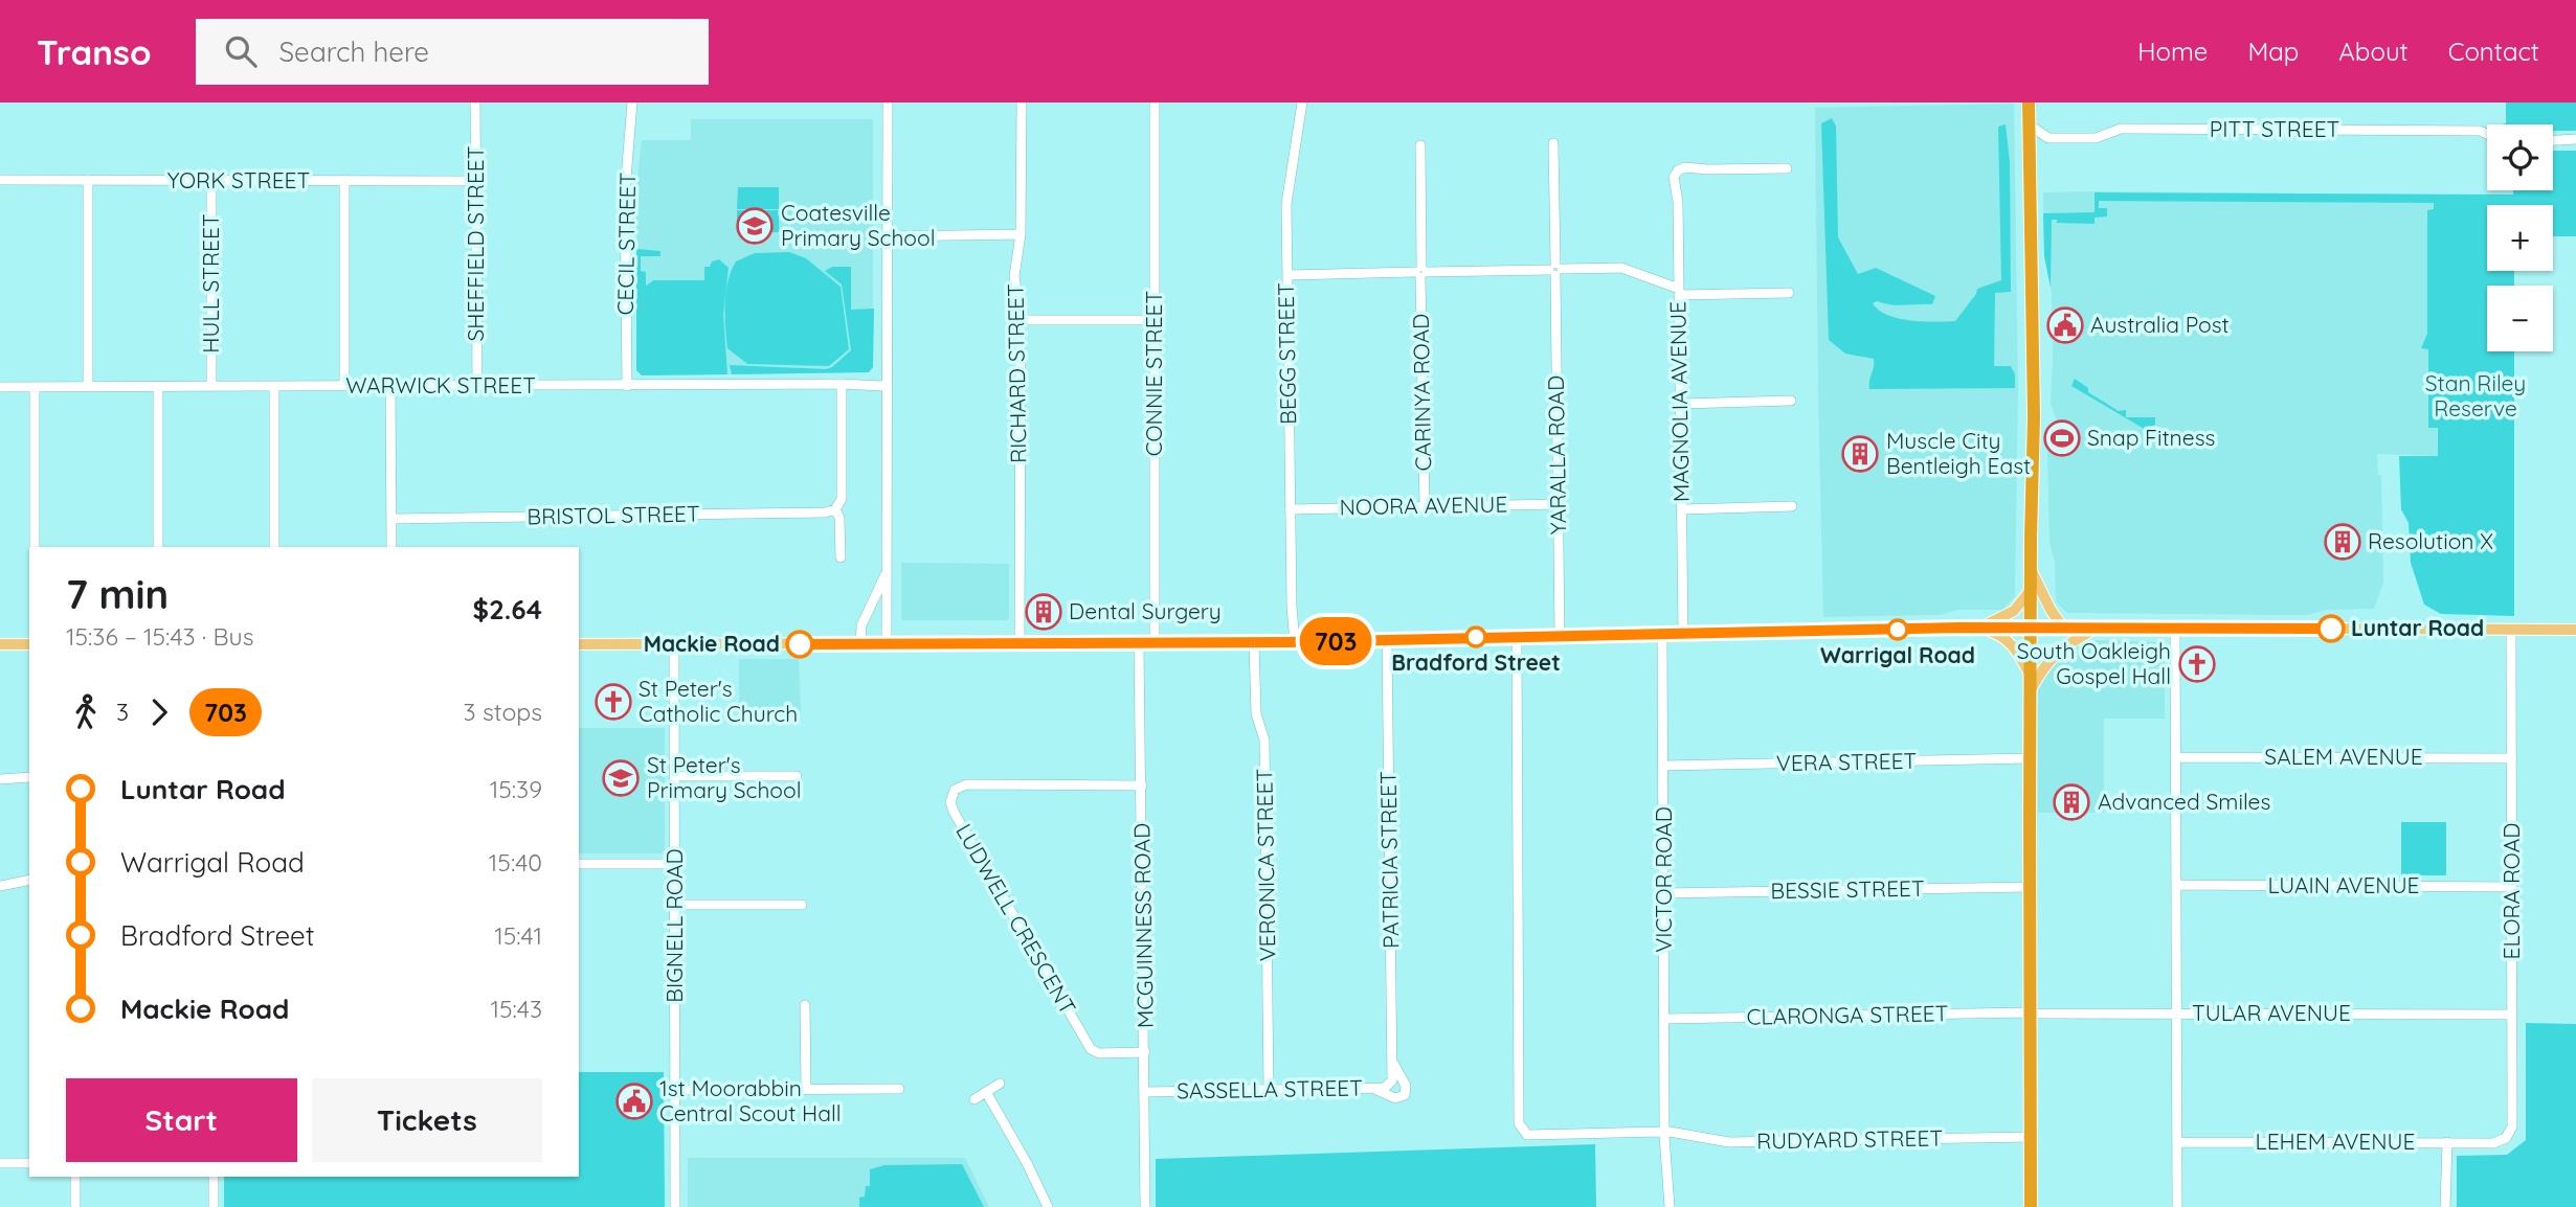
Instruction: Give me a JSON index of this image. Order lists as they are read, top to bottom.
{
  "streets": {
    "street": [
      "PITT STREET",
      "YORK STREET",
      "SHEFFIELD STREET",
      "CECIL STREET",
      "HULL STREET",
      "BEGG STREET",
      "RICHARD STREET",
      "CONNIE STREET",
      "WARWICK STREET",
      "CARINYA ROAD",
      "MAGNOLIA AVENUE",
      "YARALLA ROAD",
      "NOORA AVENUE",
      "BRISTOL STREET",
      "SALEM AVENUE",
      "VERA STREET",
      "PATRICIA STREET",
      "VERONICA STREET",
      "VICTOR ROAD",
      "LUAIN AVENUE",
      "BESSIE STREET",
      "ELORA ROAD",
      "LUDWELL CRESCENT",
      "BIGNELL ROAD",
      "MCGUINNESS ROAD",
      "TULAR AVENUE",
      "CLARONGA STREET",
      "SASSELLA STREET",
      "RUDYARD STREET",
      "LEHEM AVENUE"
    ]
  },
  "crossings": [
    ["YORK STREET", "SHEFFIELD STREET"],
    ["YORK STREET", "HULL STREET"],
    ["SHEFFIELD STREET", "WARWICK STREET"],
    ["CECIL STREET", "WARWICK STREET"],
    ["HULL STREET", "WARWICK STREET"],
    ["BEGG STREET", "NOORA AVENUE"],
    ["CARINYA ROAD", "NOORA AVENUE"],
    ["YARALLA ROAD", "NOORA AVENUE"],
    ["SALEM AVENUE", "ELORA ROAD"],
    ["VERA STREET", "VICTOR ROAD"],
    ["PATRICIA STREET", "SASSELLA STREET"],
    ["VERONICA STREET", "SASSELLA STREET"],
    ["VICTOR ROAD", "BESSIE STREET"],
    ["VICTOR ROAD", "CLARONGA STREET"],
    ["VICTOR ROAD", "RUDYARD STREET"],
    ["LUAIN AVENUE", "ELORA ROAD"],
    ["ELORA ROAD", "TULAR AVENUE"],
    ["ELORA ROAD", "LEHEM AVENUE"],
    ["LUDWELL CRESCENT", "MCGUINNESS ROAD"],
    ["MCGUINNESS ROAD", "SASSELLA STREET"],
    ["TULAR AVENUE", "CLARONGA STREET"]
  ],
  "parks": ["Stan Riley Reserve"],
  "places": {
    "school or university": ["Coatesville Primary School", "St Peter's Primary School"],
    "public building": ["Australia Post", "1st Moorabbin Central Scout Hall"],
    "sports": ["Snap Fitness"],
    "building": [
      "Muscle City Bentleigh East",
      "Resolution X",
      "Dental Surgery",
      "Advanced Smiles"
    ],
    "other": [
      "Luntar Road",
      "Warrigal Road",
      "Bradford Street",
      "Mackie Road"
    ],
    "church": ["South Oakleigh Gospel Hall", "St Peter's Catholic Church"]
  },
  "lines": ["bus line 703"],
  "page": {
    "header": "Transo",
    "search": "Search here",
    "nav": [
      "Home",
      "Map",
      "About",
      "Contact"
    ],
    "on_map": "703",
    "map_buttons": ["+", "−"],
    "heading": ["7 min", "15:36 – 15:43 · Bus", "$2.64"],
    "legs": ["3", "703", "3 stops"],
    "list": [
      {
        "name": "Luntar Road",
        "value": "15:39"
      },
      {
        "name": "Warrigal Road",
        "value": "15:40"
      },
      {
        "name": "Bradford Street",
        "value": "15:41"
      },
      {
        "name": "Mackie Road",
        "value": "15:43"
      }
    ],
    "buttons": ["Start", "Tickets"]
  }
}
